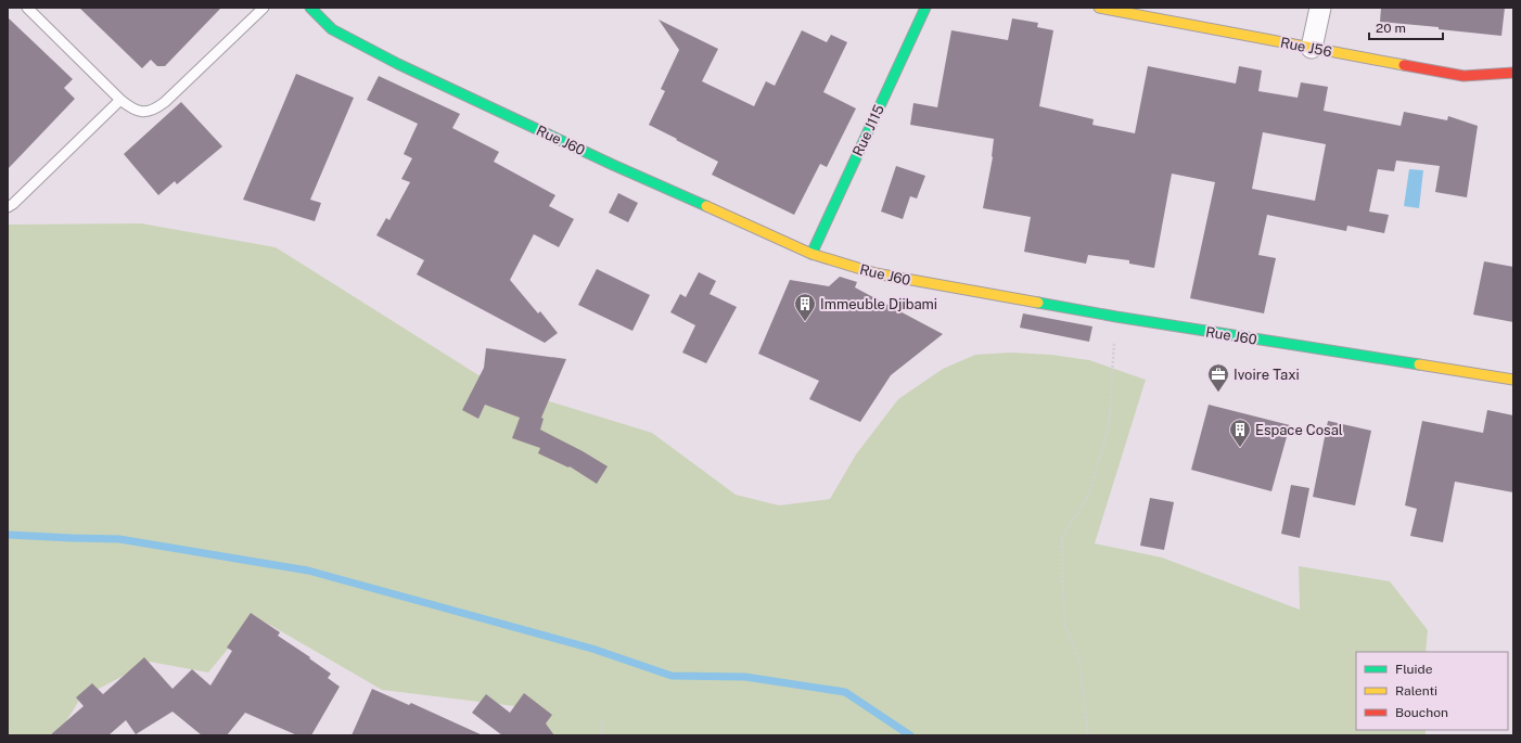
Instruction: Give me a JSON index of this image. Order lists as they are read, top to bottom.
{
  "streets": {
    "street": ["Rue J56", "Rue J115", "Rue J60"]
  },
  "crossings": [
    ["Rue J115", "Rue J60"]
  ],
  "places": {
    "building": ["Immeuble Djibami", "Espace Cosal"],
    "office": ["Ivoire Taxi"]
  },
  "legend": ["Fluide", "Ralenti", "Bouchon"],
  "scale_bar": "20 m"
}
